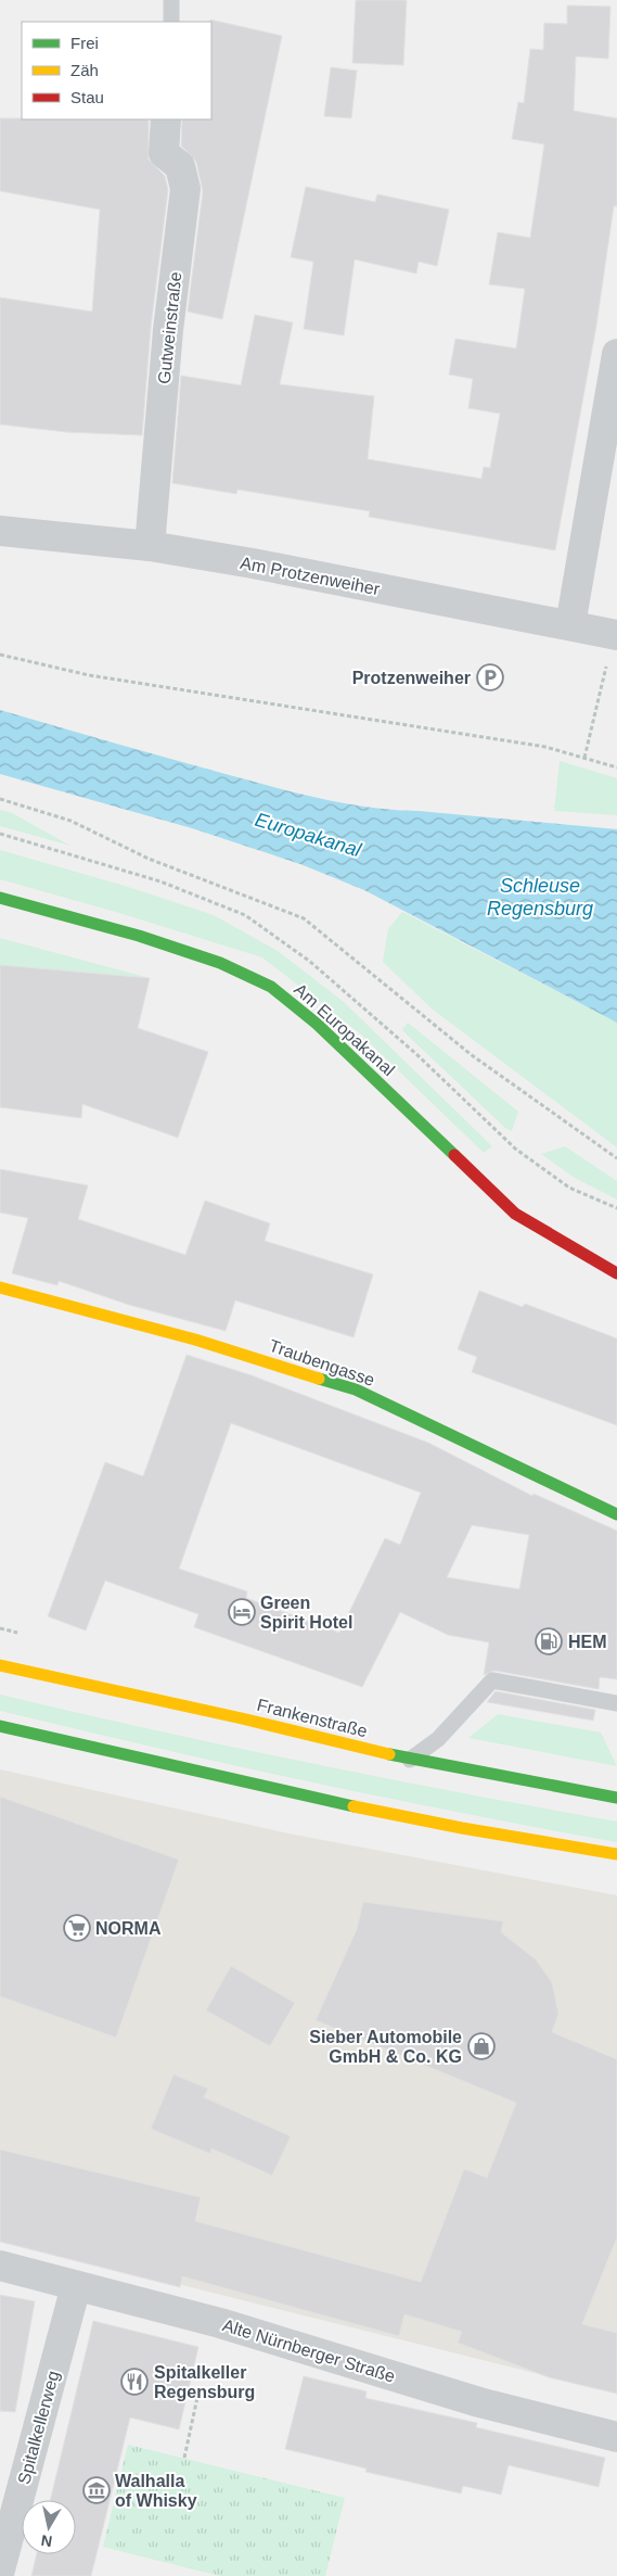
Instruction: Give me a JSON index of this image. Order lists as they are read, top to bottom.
{
  "streets": {
    "street": [
      "Gutweinstraße",
      "Am Protzenweiher",
      "Am Europakanal",
      "Traubengasse",
      "Frankenstraße",
      "Alte Nürnberger Straße",
      "Spitalkellerweg"
    ]
  },
  "crossings": [
    ["Gutweinstraße", "Am Protzenweiher"],
    ["Alte Nürnberger Straße", "Spitalkellerweg"]
  ],
  "water": ["Europakanal", "Schleuse Regensburg"],
  "places": {
    "parking": ["Protzenweiher"],
    "hotel": ["Green Spirit Hotel"],
    "fuel station": ["HEM"],
    "supermarket": ["NORMA"],
    "shop": ["Sieber Automobile GmbH & Co. KG"],
    "restaurant": ["Spitalkeller Regensburg"],
    "museum": ["Walhalla of Whisky"]
  },
  "legend": ["Frei", "Zäh", "Stau"],
  "north": "bottom"
}
